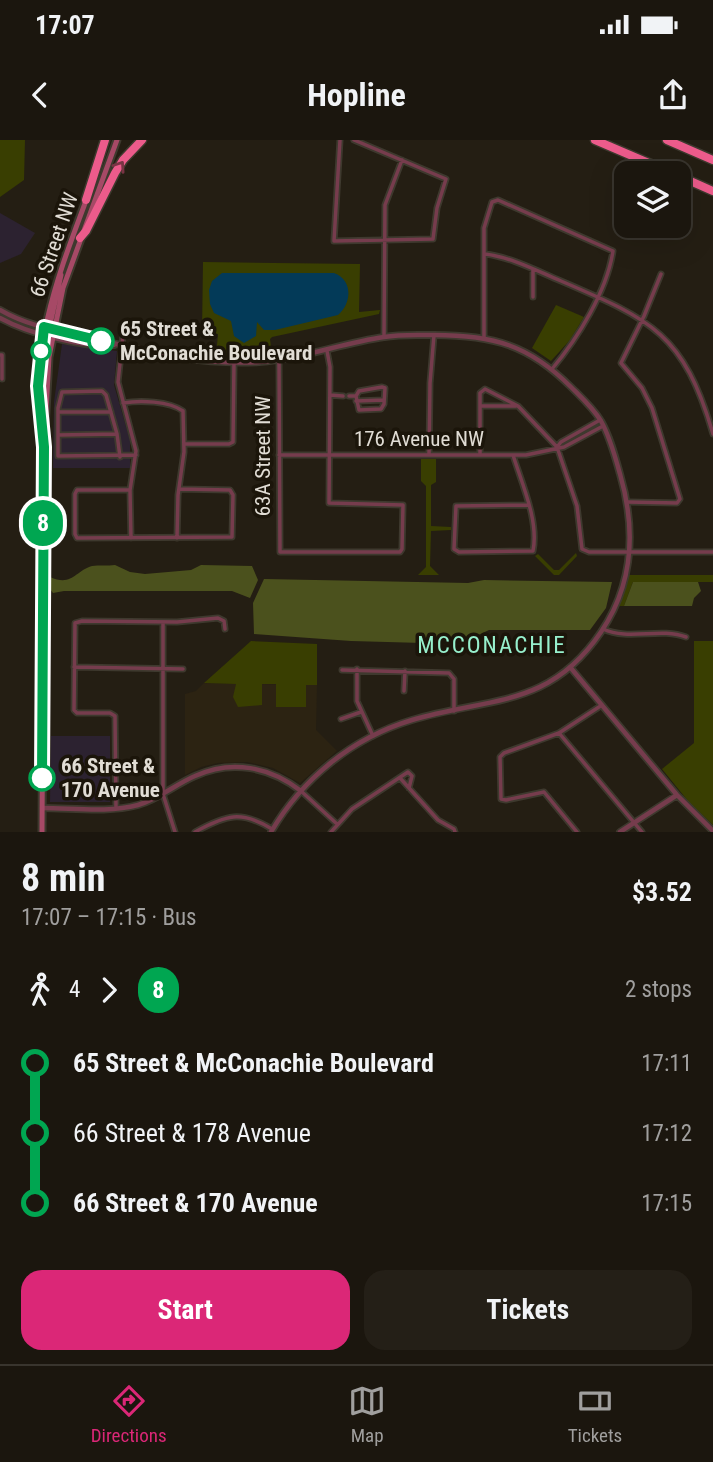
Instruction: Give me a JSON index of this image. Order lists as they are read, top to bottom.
{
  "streets": {
    "main road": ["66 Street NW"],
    "street": ["176 Avenue NW", "63A Street NW"]
  },
  "crossings": [
    ["176 Avenue NW", "63A Street NW"]
  ],
  "districts": ["MCCONACHIE"],
  "places": ["65 Street & McConachie Boulevard", "66 Street & 170 Avenue"],
  "lines": ["bus line 8"],
  "page": {
    "status": "17:07",
    "header": "Hopline",
    "on_map": "8",
    "heading": ["8 min", "17:07 – 17:15 · Bus", "$3.52"],
    "legs": ["4", "8", "2 stops"],
    "list": [
      {
        "name": "65 Street & McConachie Boulevard",
        "value": "17:11"
      },
      {
        "name": "66 Street & 178 Avenue",
        "value": "17:12"
      },
      {
        "name": "66 Street & 170 Avenue",
        "value": "17:15"
      }
    ],
    "buttons": ["Start", "Tickets"],
    "tabs": ["Directions", "Map", "Tickets"]
  }
}
